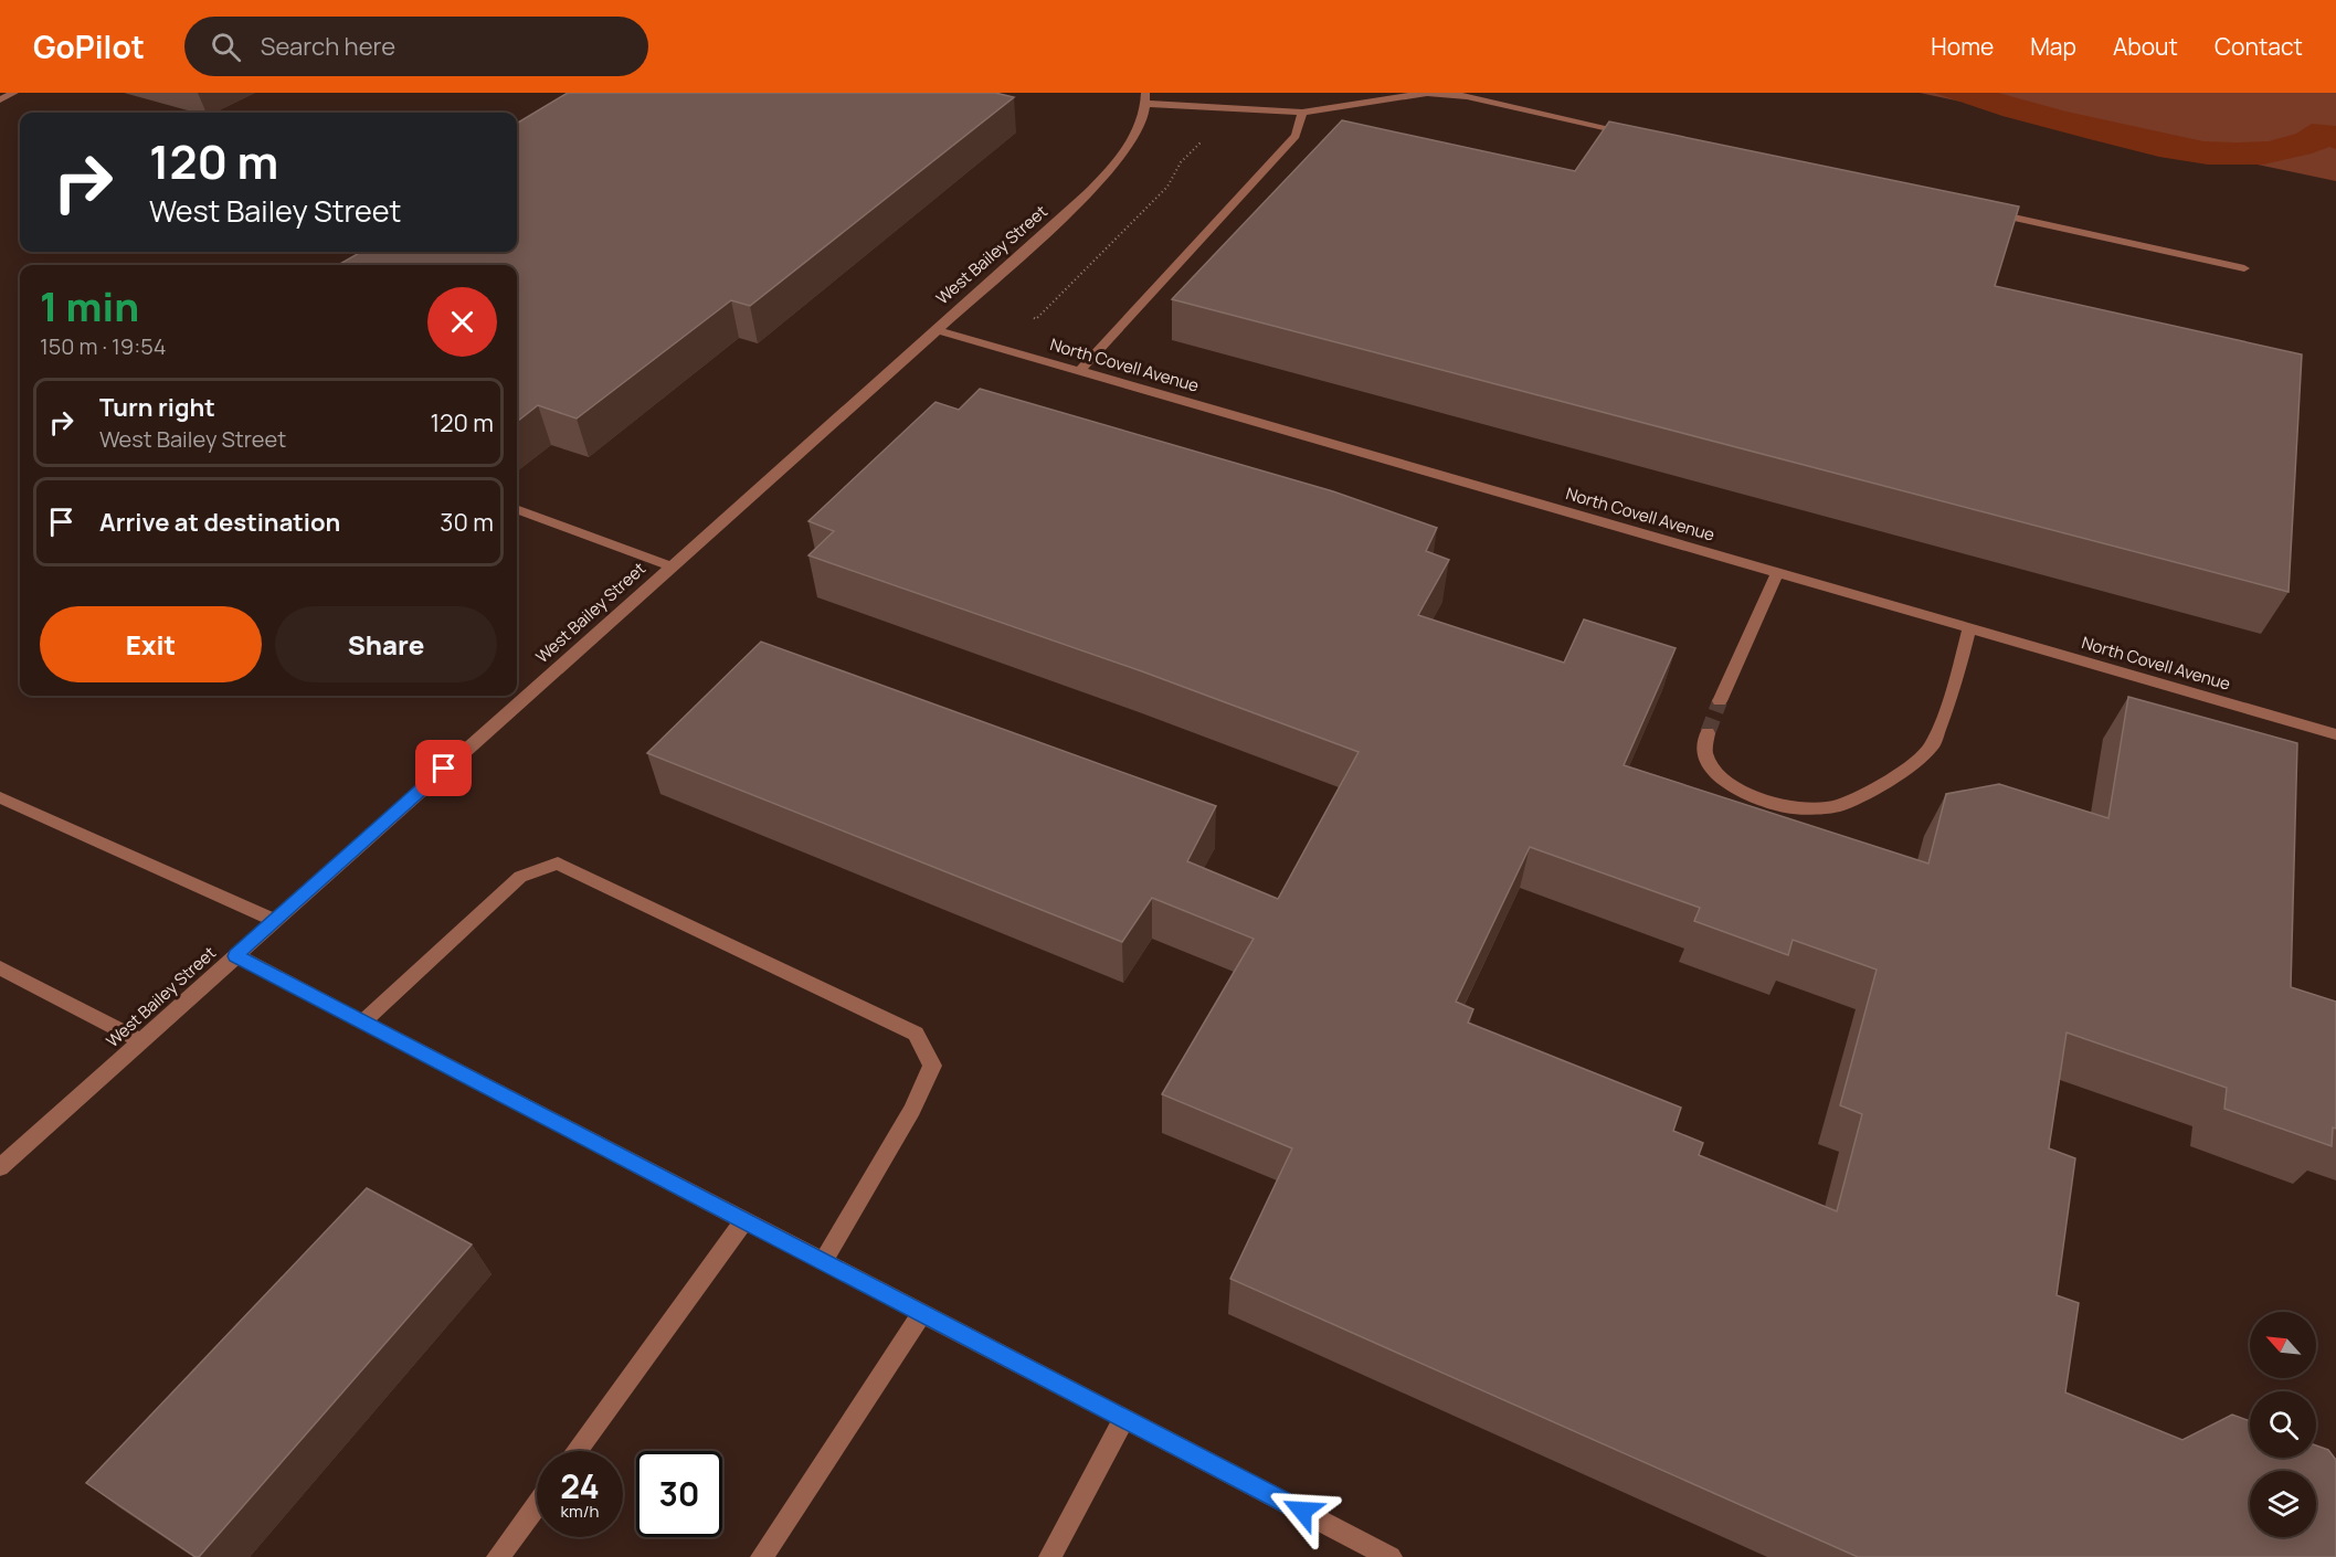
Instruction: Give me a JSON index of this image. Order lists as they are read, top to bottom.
{
  "streets": {
    "street": ["West Bailey Street", "North Covell Avenue"]
  },
  "crossings": [
    ["West Bailey Street", "North Covell Avenue"]
  ],
  "north": "top left",
  "page": {
    "header": "GoPilot",
    "search": "Search here",
    "nav": [
      "Home",
      "Map",
      "About",
      "Contact"
    ],
    "turn": ["120 m", "West Bailey Street"],
    "heading": ["1 min", "150 m · 19:54"],
    "list": [
      {
        "name": "Turn right",
        "note": "West Bailey Street",
        "value": "120 m"
      },
      {
        "name": "Arrive at destination",
        "value": "30 m"
      }
    ],
    "buttons": ["Exit", "Share"],
    "speed": "24 km/h",
    "limit": "30"
  }
}
